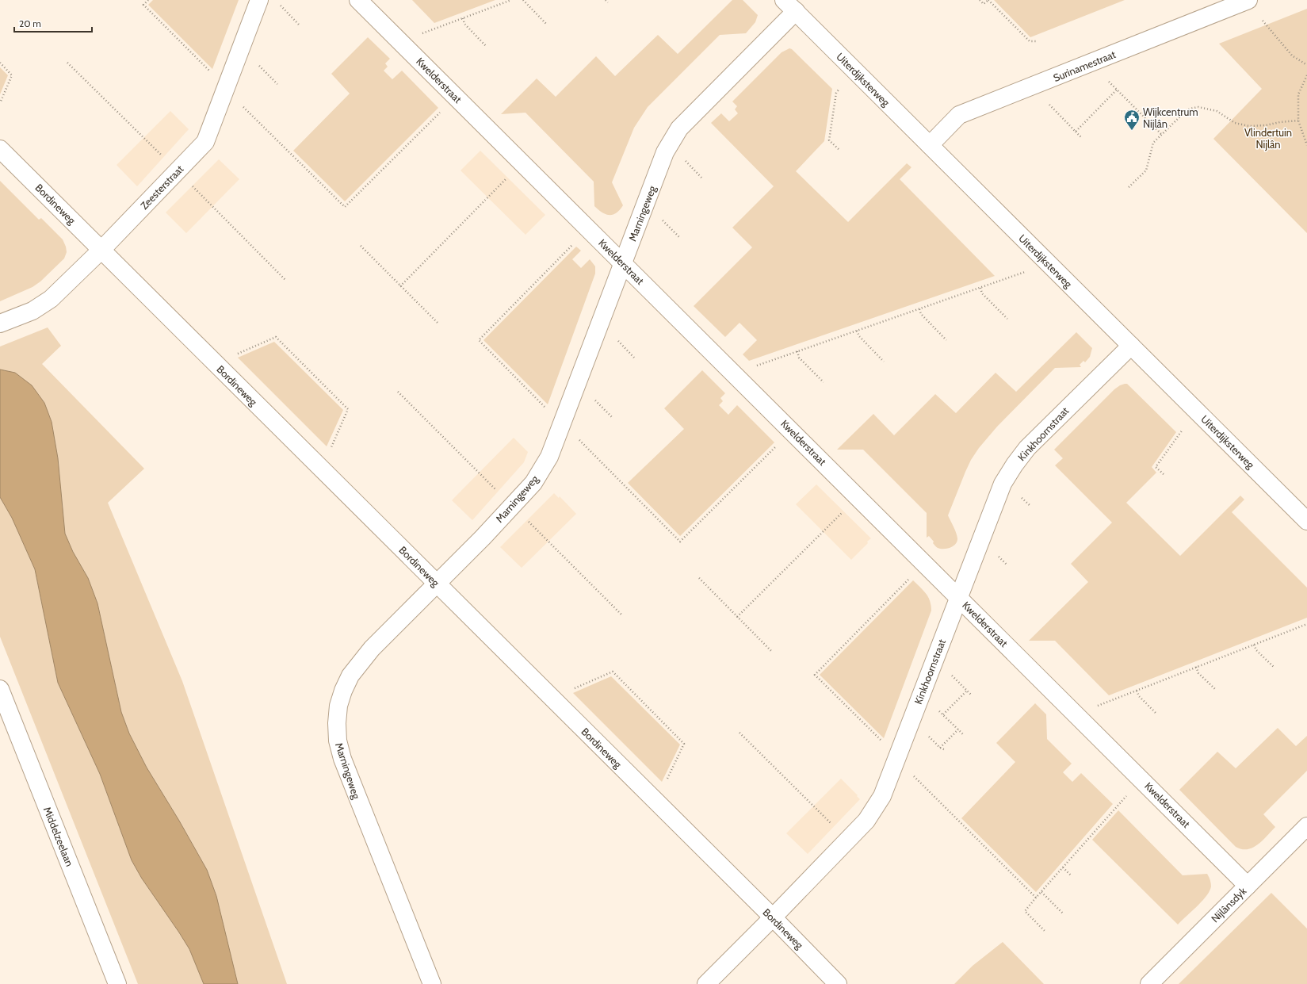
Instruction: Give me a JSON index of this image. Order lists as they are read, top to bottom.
{
  "streets": {
    "street": [
      "Surinamestraat",
      "Uiterdijksterweg",
      "Kwelderstraat",
      "Zeesterstraat",
      "Bordineweg",
      "Marningeweg",
      "Kinkhoornstraat",
      "Middelzeelaan",
      "Nijlânsdyk"
    ]
  },
  "crossings": [
    ["Surinamestraat", "Uiterdijksterweg"],
    ["Uiterdijksterweg", "Marningeweg"],
    ["Uiterdijksterweg", "Kinkhoornstraat"],
    ["Kwelderstraat", "Marningeweg"],
    ["Kwelderstraat", "Kinkhoornstraat"],
    ["Kwelderstraat", "Nijlânsdyk"],
    ["Zeesterstraat", "Bordineweg"],
    ["Bordineweg", "Marningeweg"],
    ["Bordineweg", "Kinkhoornstraat"]
  ],
  "parks": ["Vlindertuin Nijlân"],
  "places": {
    "public building": ["Wijkcentrum Nijlân"]
  },
  "scale_bar": "20 m"
}
